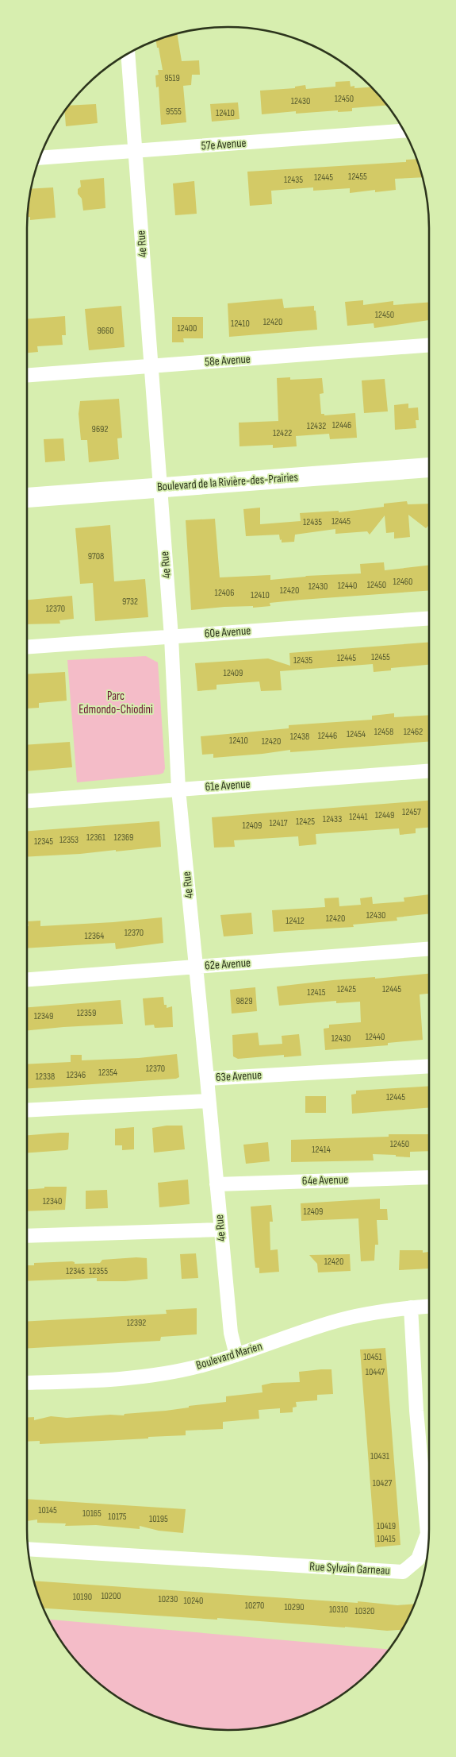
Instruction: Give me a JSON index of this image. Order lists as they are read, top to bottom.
{
  "streets": {
    "street": [
      "57e Avenue",
      "4e Rue",
      "58e Avenue",
      "Boulevard de la Rivière-des-Prairies",
      "60e Avenue",
      "61e Avenue",
      "62e Avenue",
      "63e Avenue",
      "64e Avenue",
      "Boulevard Marien",
      "Rue Sylvain Garneau"
    ]
  },
  "crossings": [
    ["57e Avenue", "4e Rue"],
    ["4e Rue", "58e Avenue"],
    ["4e Rue", "Boulevard de la Rivière-des-Prairies"],
    ["4e Rue", "60e Avenue"],
    ["4e Rue", "61e Avenue"],
    ["4e Rue", "62e Avenue"],
    ["4e Rue", "63e Avenue"],
    ["4e Rue", "64e Avenue"],
    ["4e Rue", "Boulevard Marien"],
    ["Boulevard Marien", "Rue Sylvain Garneau"]
  ],
  "parks": ["Parc Edmondo-Chiodini"],
  "house_numbers": [
    "9519",
    "12450",
    "12430",
    "9555",
    "12410",
    "12455",
    "12445",
    "12435",
    "12450",
    "12420",
    "12410",
    "12400",
    "9660",
    "12446",
    "12432",
    "9692",
    "12422",
    "12445",
    "12435",
    "9708",
    "12460",
    "12450",
    "12440",
    "12430",
    "12420",
    "12406",
    "12410",
    "9732",
    "12370",
    "12455",
    "12445",
    "12435",
    "12409",
    "12458",
    "12462",
    "12454",
    "12446",
    "12438",
    "12410",
    "12420",
    "12457",
    "12449",
    "12441",
    "12433",
    "12425",
    "12417",
    "12409",
    "12361",
    "12369",
    "12353",
    "12345",
    "12430",
    "12420",
    "12412",
    "12370",
    "12364",
    "12425",
    "12445",
    "12415",
    "9829",
    "12359",
    "12349",
    "12440",
    "12430",
    "12370",
    "12354",
    "12346",
    "12338",
    "12445",
    "12450",
    "12414",
    "12340",
    "12409",
    "12420",
    "12345",
    "12355",
    "12392",
    "10451",
    "10447",
    "10431",
    "10427",
    "10145",
    "10165",
    "10175",
    "10195",
    "10419",
    "10415",
    "10200",
    "10190",
    "10230",
    "10240",
    "10270",
    "10290",
    "10310",
    "10320"
  ]
}
